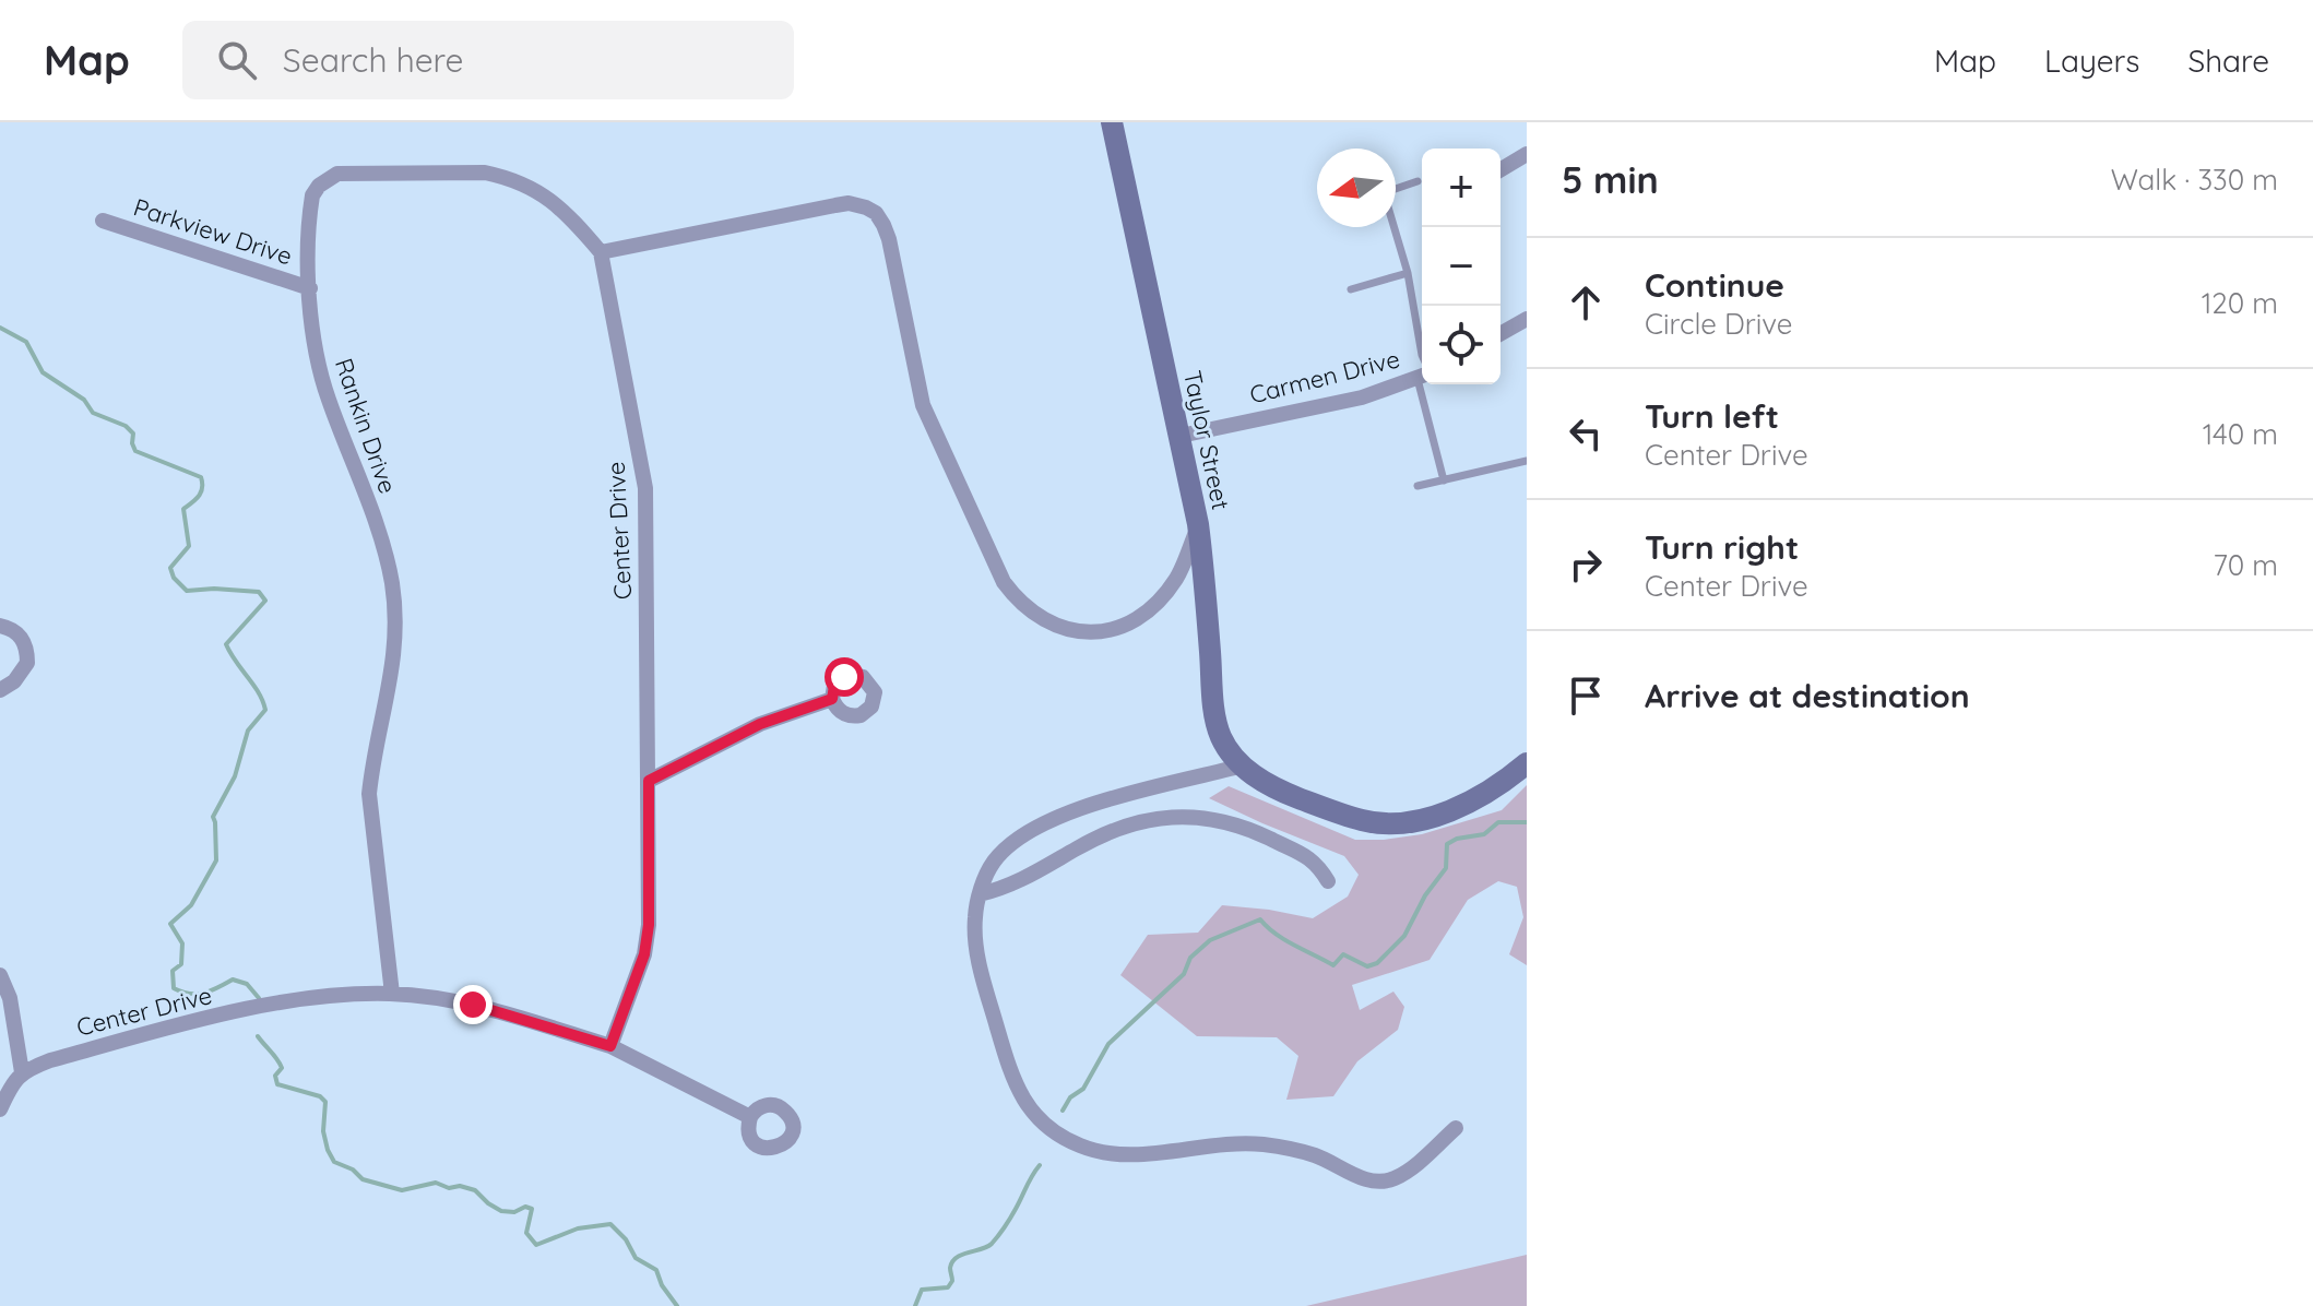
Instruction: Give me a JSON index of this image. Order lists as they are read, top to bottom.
{
  "streets": {
    "street": [
      "Parkview Drive",
      "Carmen Drive",
      "Rankin Drive",
      "Taylor Street",
      "Center Drive"
    ]
  },
  "crossings": [
    ["Parkview Drive", "Rankin Drive"],
    ["Carmen Drive", "Taylor Street"],
    ["Rankin Drive", "Center Drive"]
  ],
  "north": "left",
  "page": {
    "header": "Map",
    "search": "Search here",
    "nav": ["Map", "Layers", "Share"],
    "heading": ["5 min", "Walk · 330 m"],
    "map_buttons": ["+", "−"],
    "list": [
      ["Continue", "Circle Drive", "120 m"],
      ["Turn left", "Center Drive", "140 m"],
      ["Turn right", "Center Drive", "70 m"],
      "Arrive at destination"
    ]
  }
}
